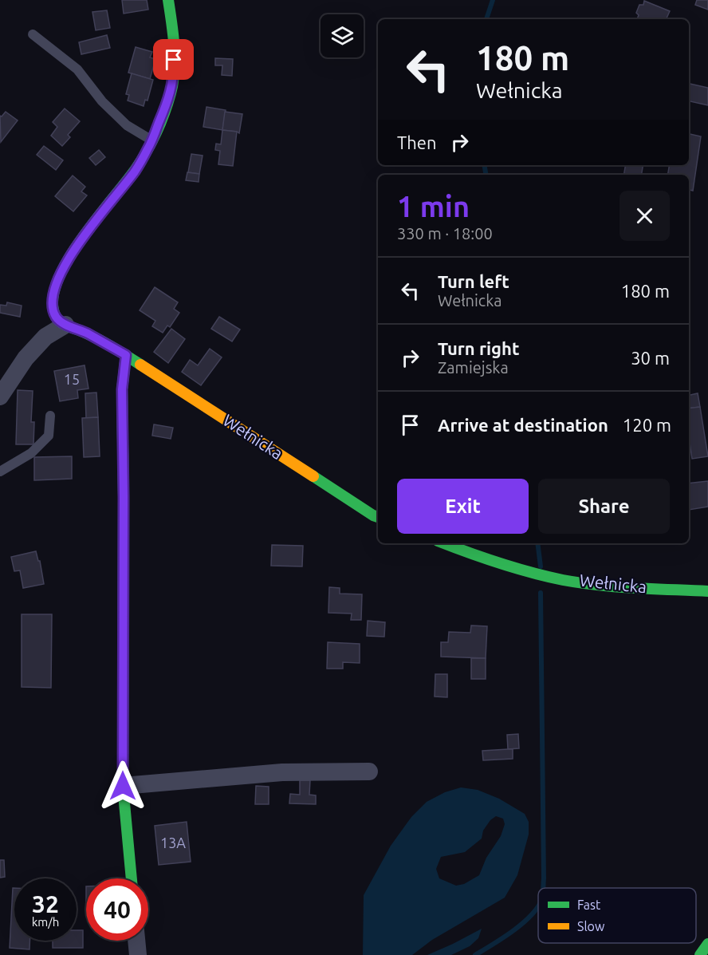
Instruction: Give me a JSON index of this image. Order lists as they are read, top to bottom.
{
  "streets": {
    "street": ["Wełnicka"]
  },
  "house_numbers": ["15", "13A"],
  "legend": ["Fast", "Slow"],
  "page": {
    "turn": ["180 m", "Wełnicka"],
    "then": "Then",
    "heading": ["1 min", "330 m · 18:00"],
    "list": [
      {
        "name": "Turn left",
        "note": "Wełnicka",
        "value": "180 m"
      },
      {
        "name": "Turn right",
        "note": "Zamiejska",
        "value": "30 m"
      },
      {
        "name": "Arrive at destination",
        "value": "120 m"
      }
    ],
    "buttons": ["Exit", "Share"],
    "speed": "32 km/h",
    "limit": "40"
  }
}
